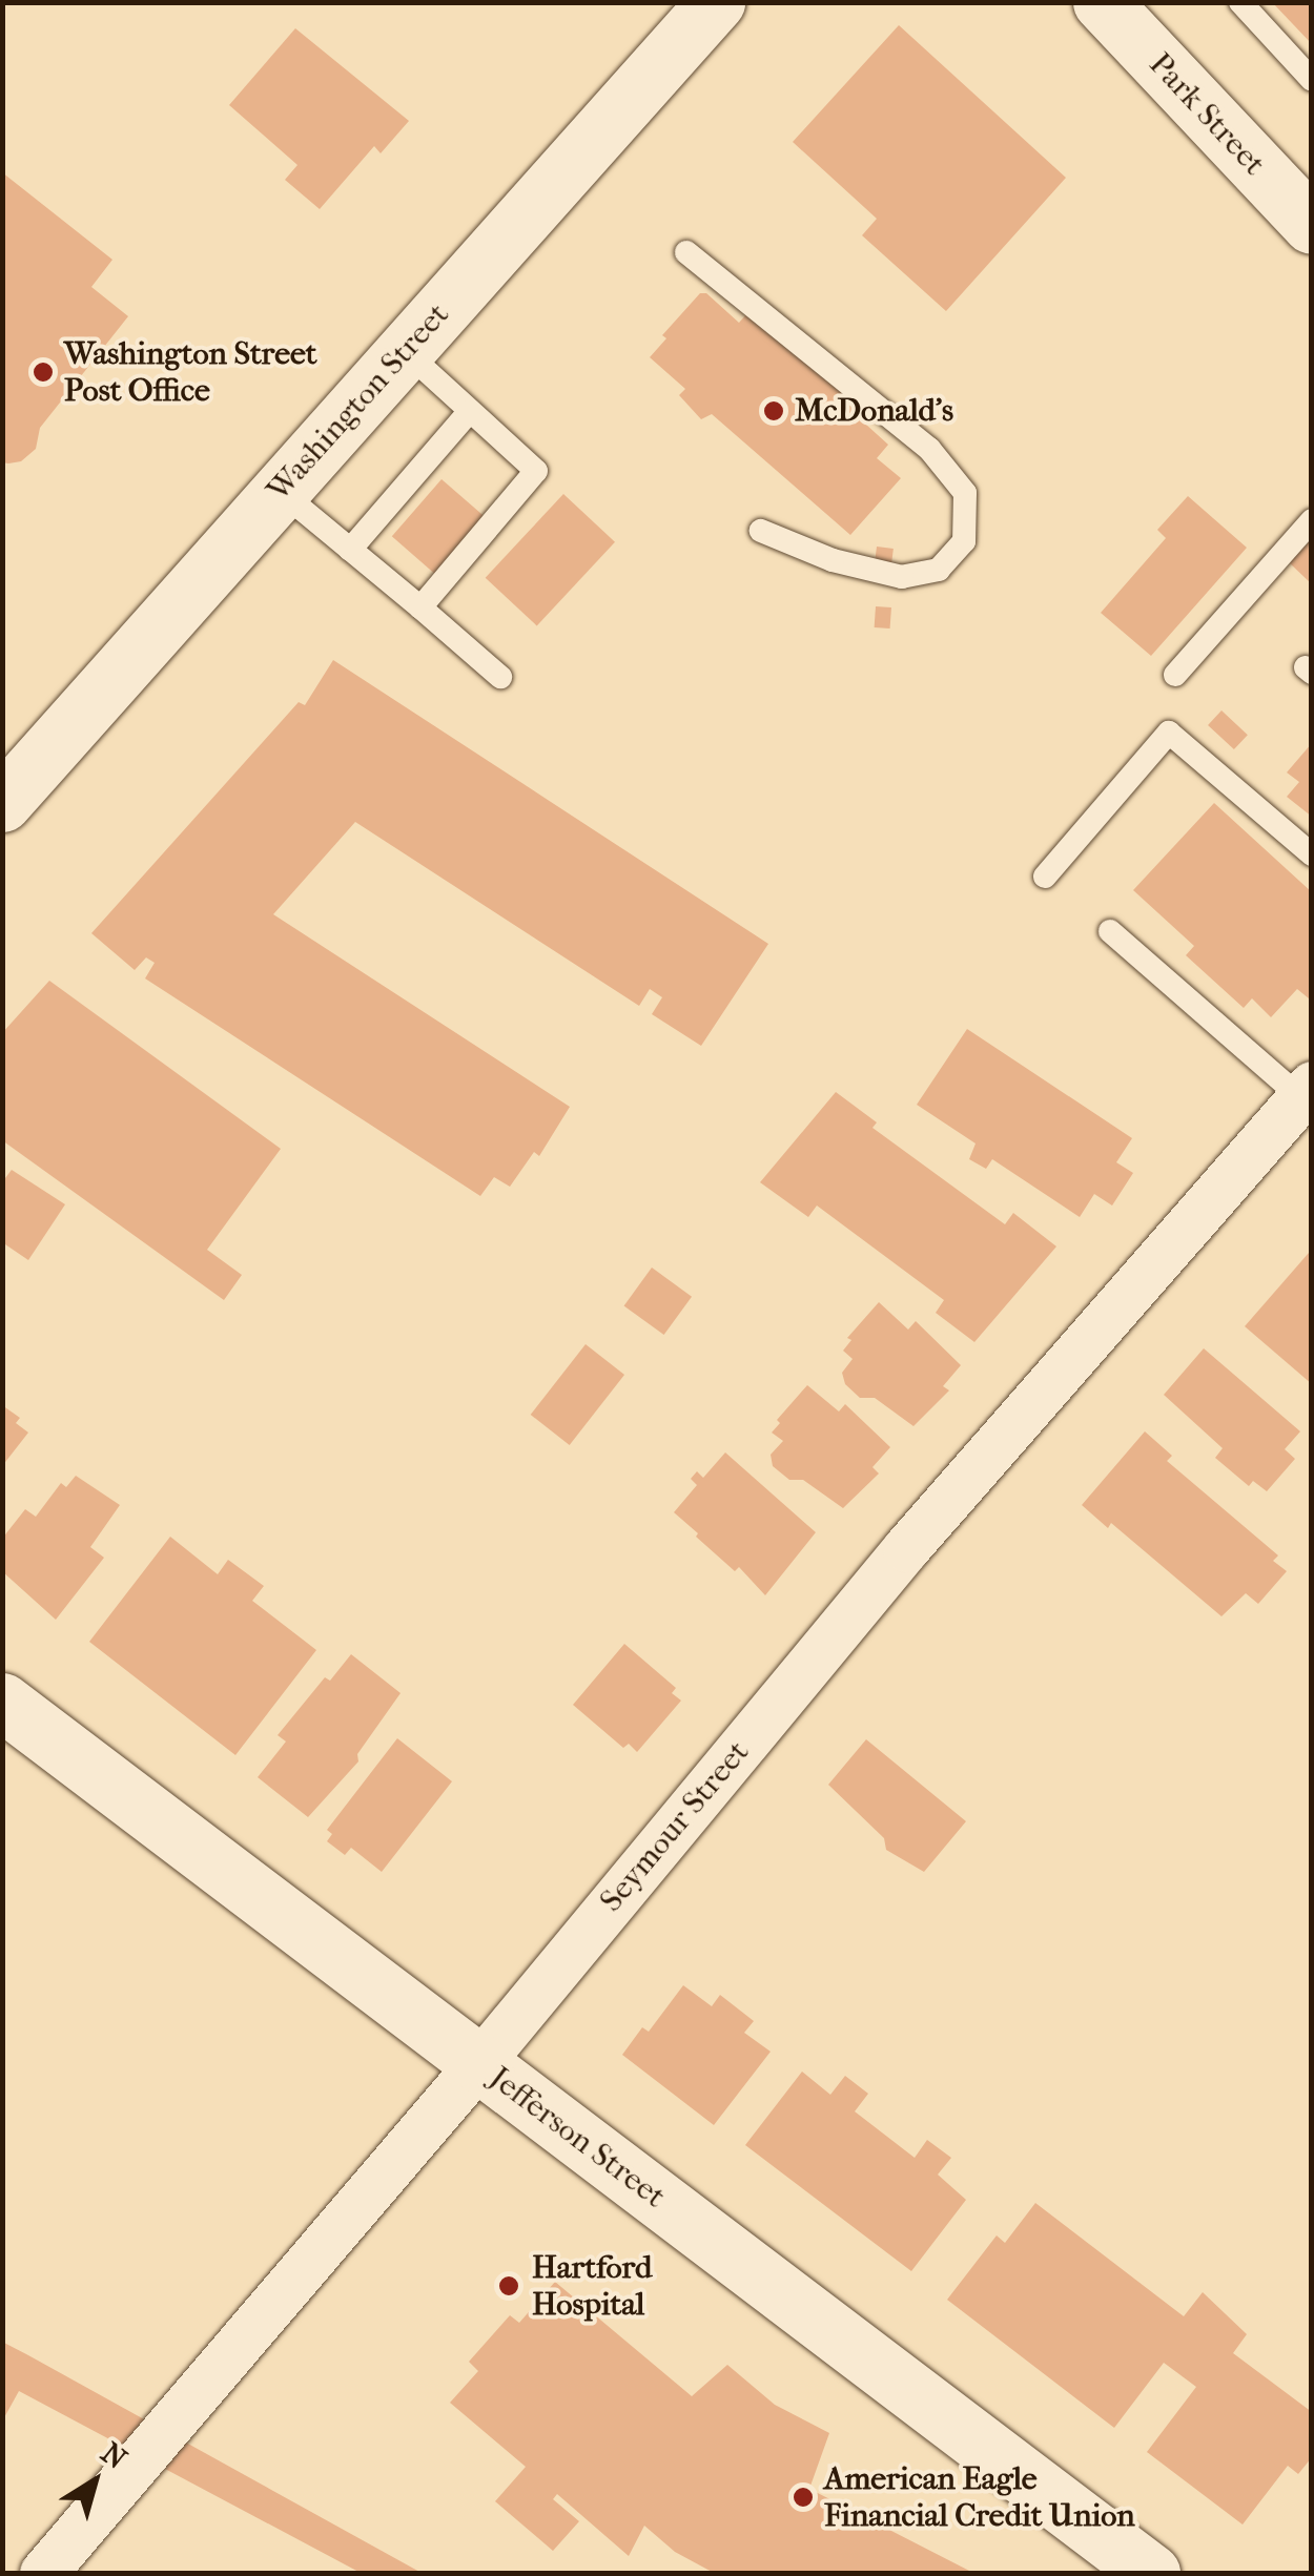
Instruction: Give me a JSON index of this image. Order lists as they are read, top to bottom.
{
  "streets": {
    "street": [
      "Park Street",
      "Washington Street",
      "Seymour Street",
      "Jefferson Street"
    ]
  },
  "crossings": [
    ["Seymour Street", "Jefferson Street"]
  ],
  "places": [
    "Washington Street Post Office",
    "McDonald's",
    "Hartford Hospital",
    "American Eagle Financial Credit Union"
  ],
  "north": "top right"
}
